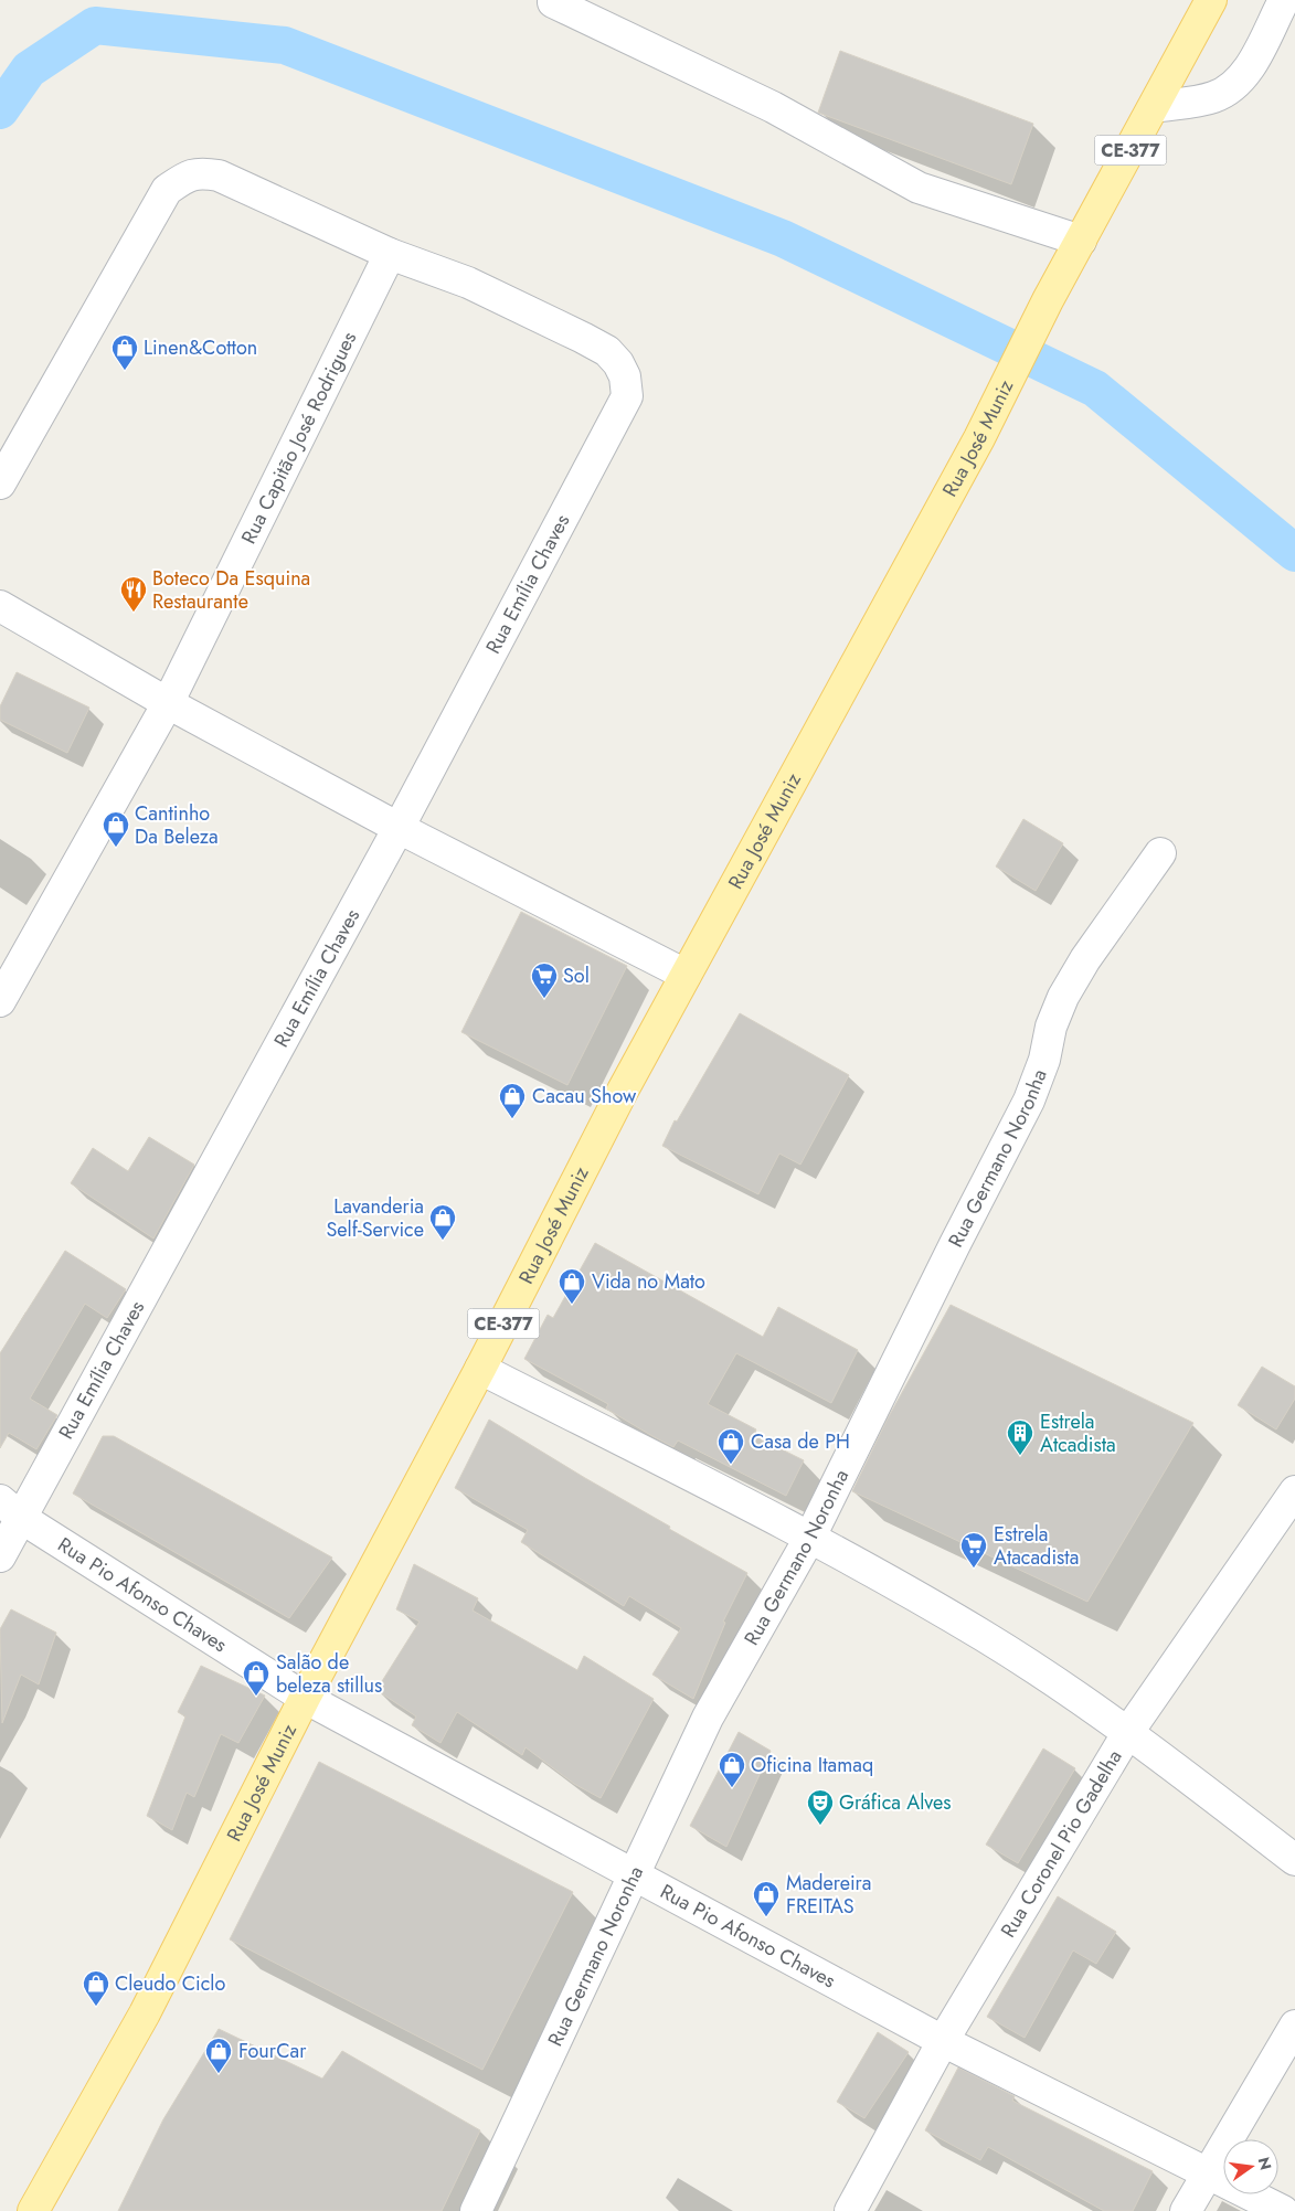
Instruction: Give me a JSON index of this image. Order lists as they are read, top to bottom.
{
  "streets": {
    "main road": ["CE-377", "Rua José Muniz"],
    "street": [
      "Rua Capitão José Rodrigues",
      "Rua Emília Chaves",
      "Rua Germano Noronha",
      "Rua Pio Afonso Chaves",
      "Rua Coronel Pio Gadelha"
    ]
  },
  "crossings": [
    ["CE-377", "Rua José Muniz"],
    ["Rua José Muniz", "Rua Pio Afonso Chaves"],
    ["Rua Capitão José Rodrigues", "Rua Emília Chaves"],
    ["Rua Emília Chaves", "Rua Pio Afonso Chaves"],
    ["Rua Germano Noronha", "Rua Pio Afonso Chaves"],
    ["Rua Pio Afonso Chaves", "Rua Coronel Pio Gadelha"]
  ],
  "places": {
    "shop": [
      "Linen&Cotton",
      "Cantinho Da Beleza",
      "Cacau Show",
      "Lavanderia Self-Service",
      "Vida no Mato",
      "Casa de PH",
      "Salão de beleza stillus",
      "Oficina Itamaq",
      "Madereira FREITAS",
      "Cleudo Ciclo",
      "FourCar"
    ],
    "restaurant": ["Boteco Da Esquina Restaurante"],
    "supermarket": ["Sol", "Estrela Atacadista"],
    "building": ["Estrela Atcadista"],
    "theatre": ["Gráfica Alves"]
  },
  "north": "right"
}
